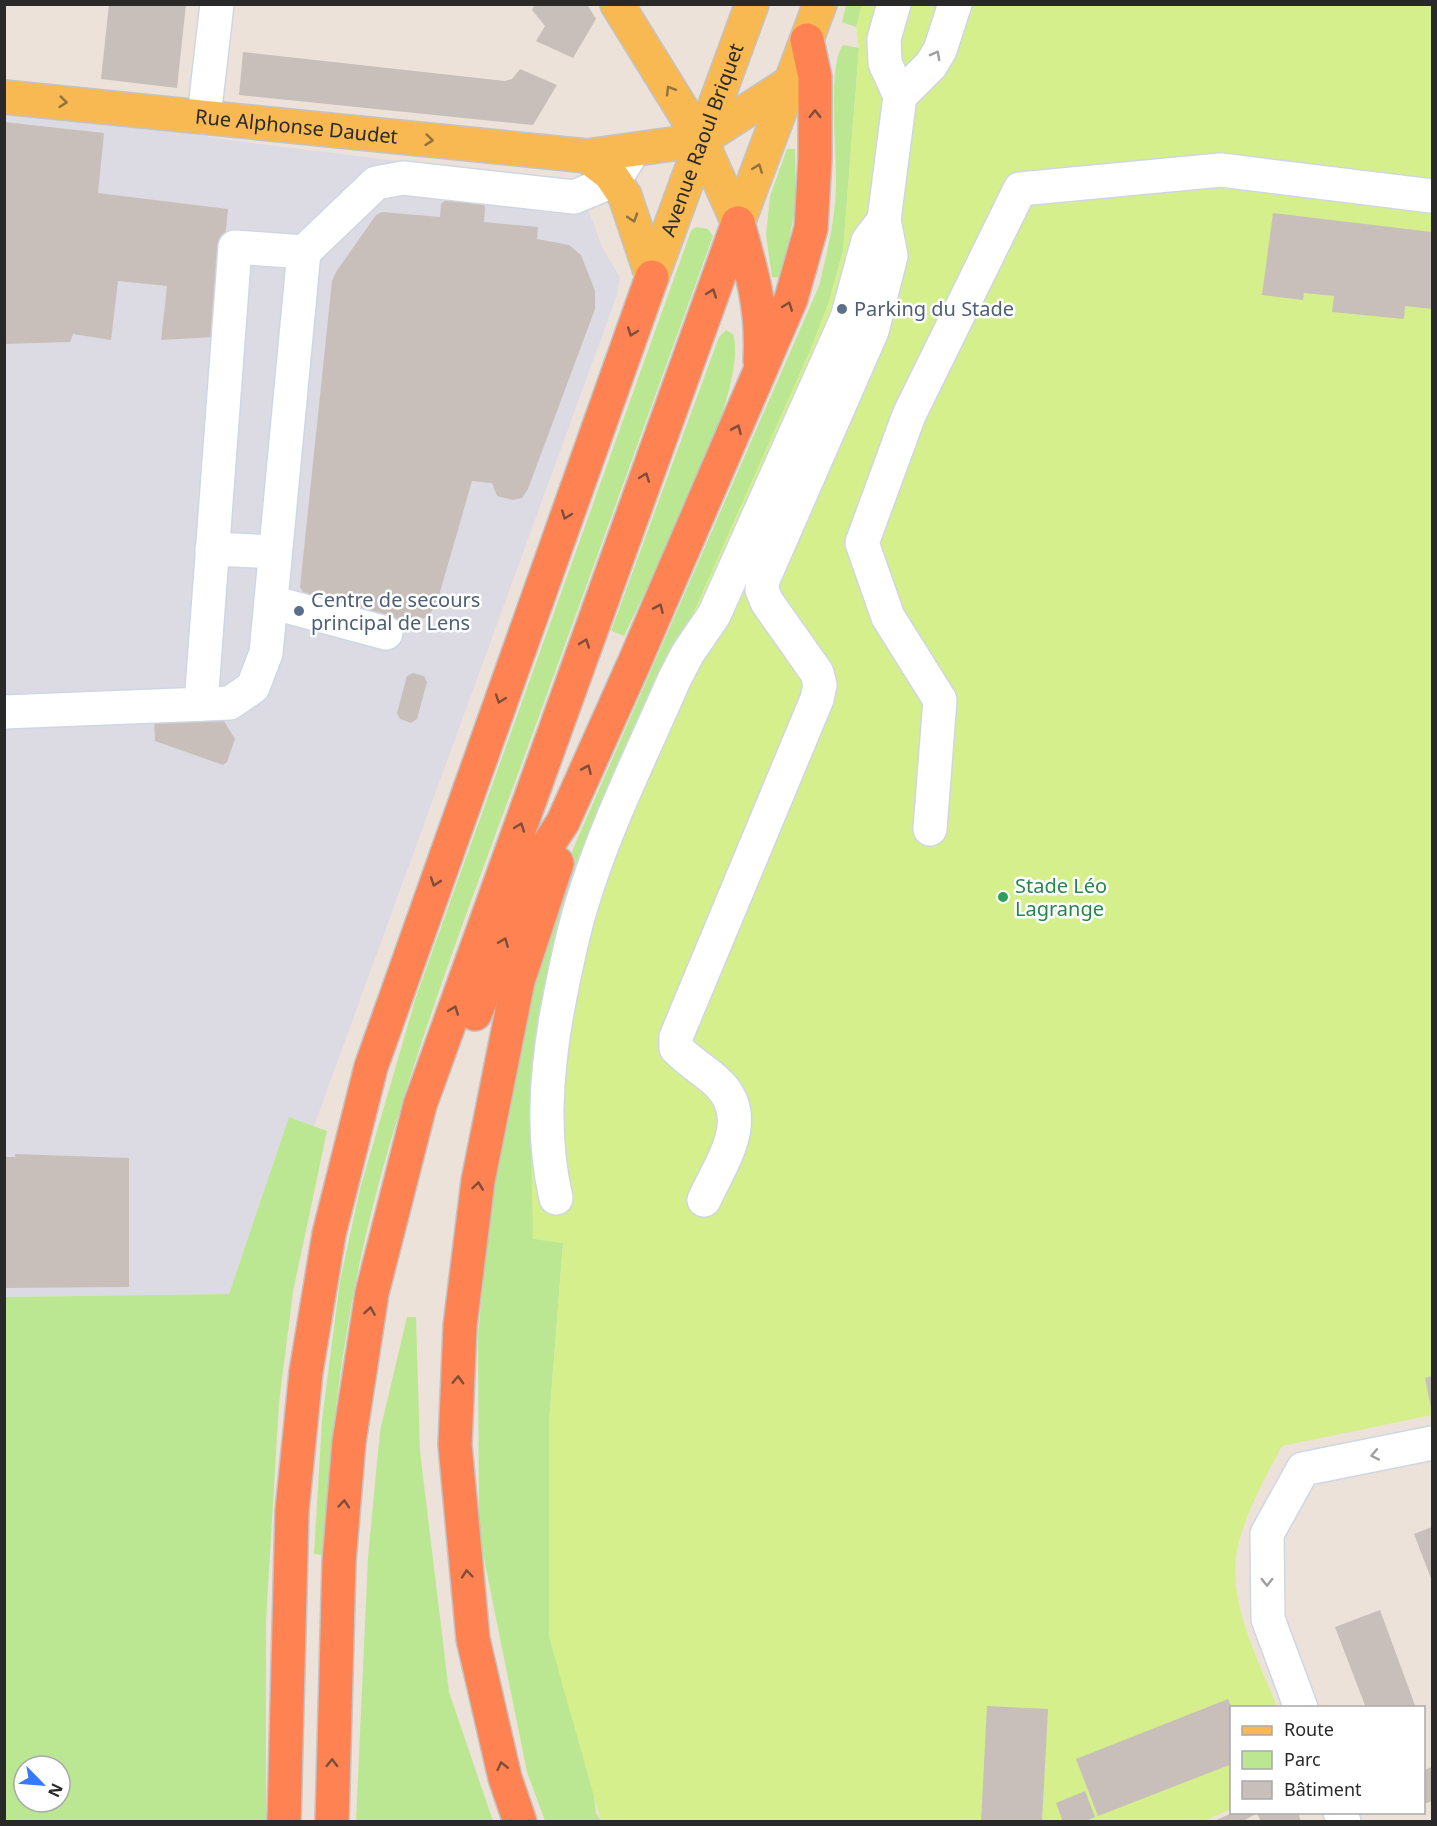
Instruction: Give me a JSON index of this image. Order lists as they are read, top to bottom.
{
  "streets": {
    "main road": ["Rue Alphonse Daudet", "Avenue Raoul Briquet"]
  },
  "crossings": [
    ["Rue Alphonse Daudet", "Avenue Raoul Briquet"]
  ],
  "one_way": ["Rue Alphonse Daudet"],
  "places": ["Parking du Stade", "Centre de secours principal de Lens", "Stade Léo Lagrange"],
  "legend": ["Route", "Parc", "Bâtiment"],
  "north": "bottom right"
}
